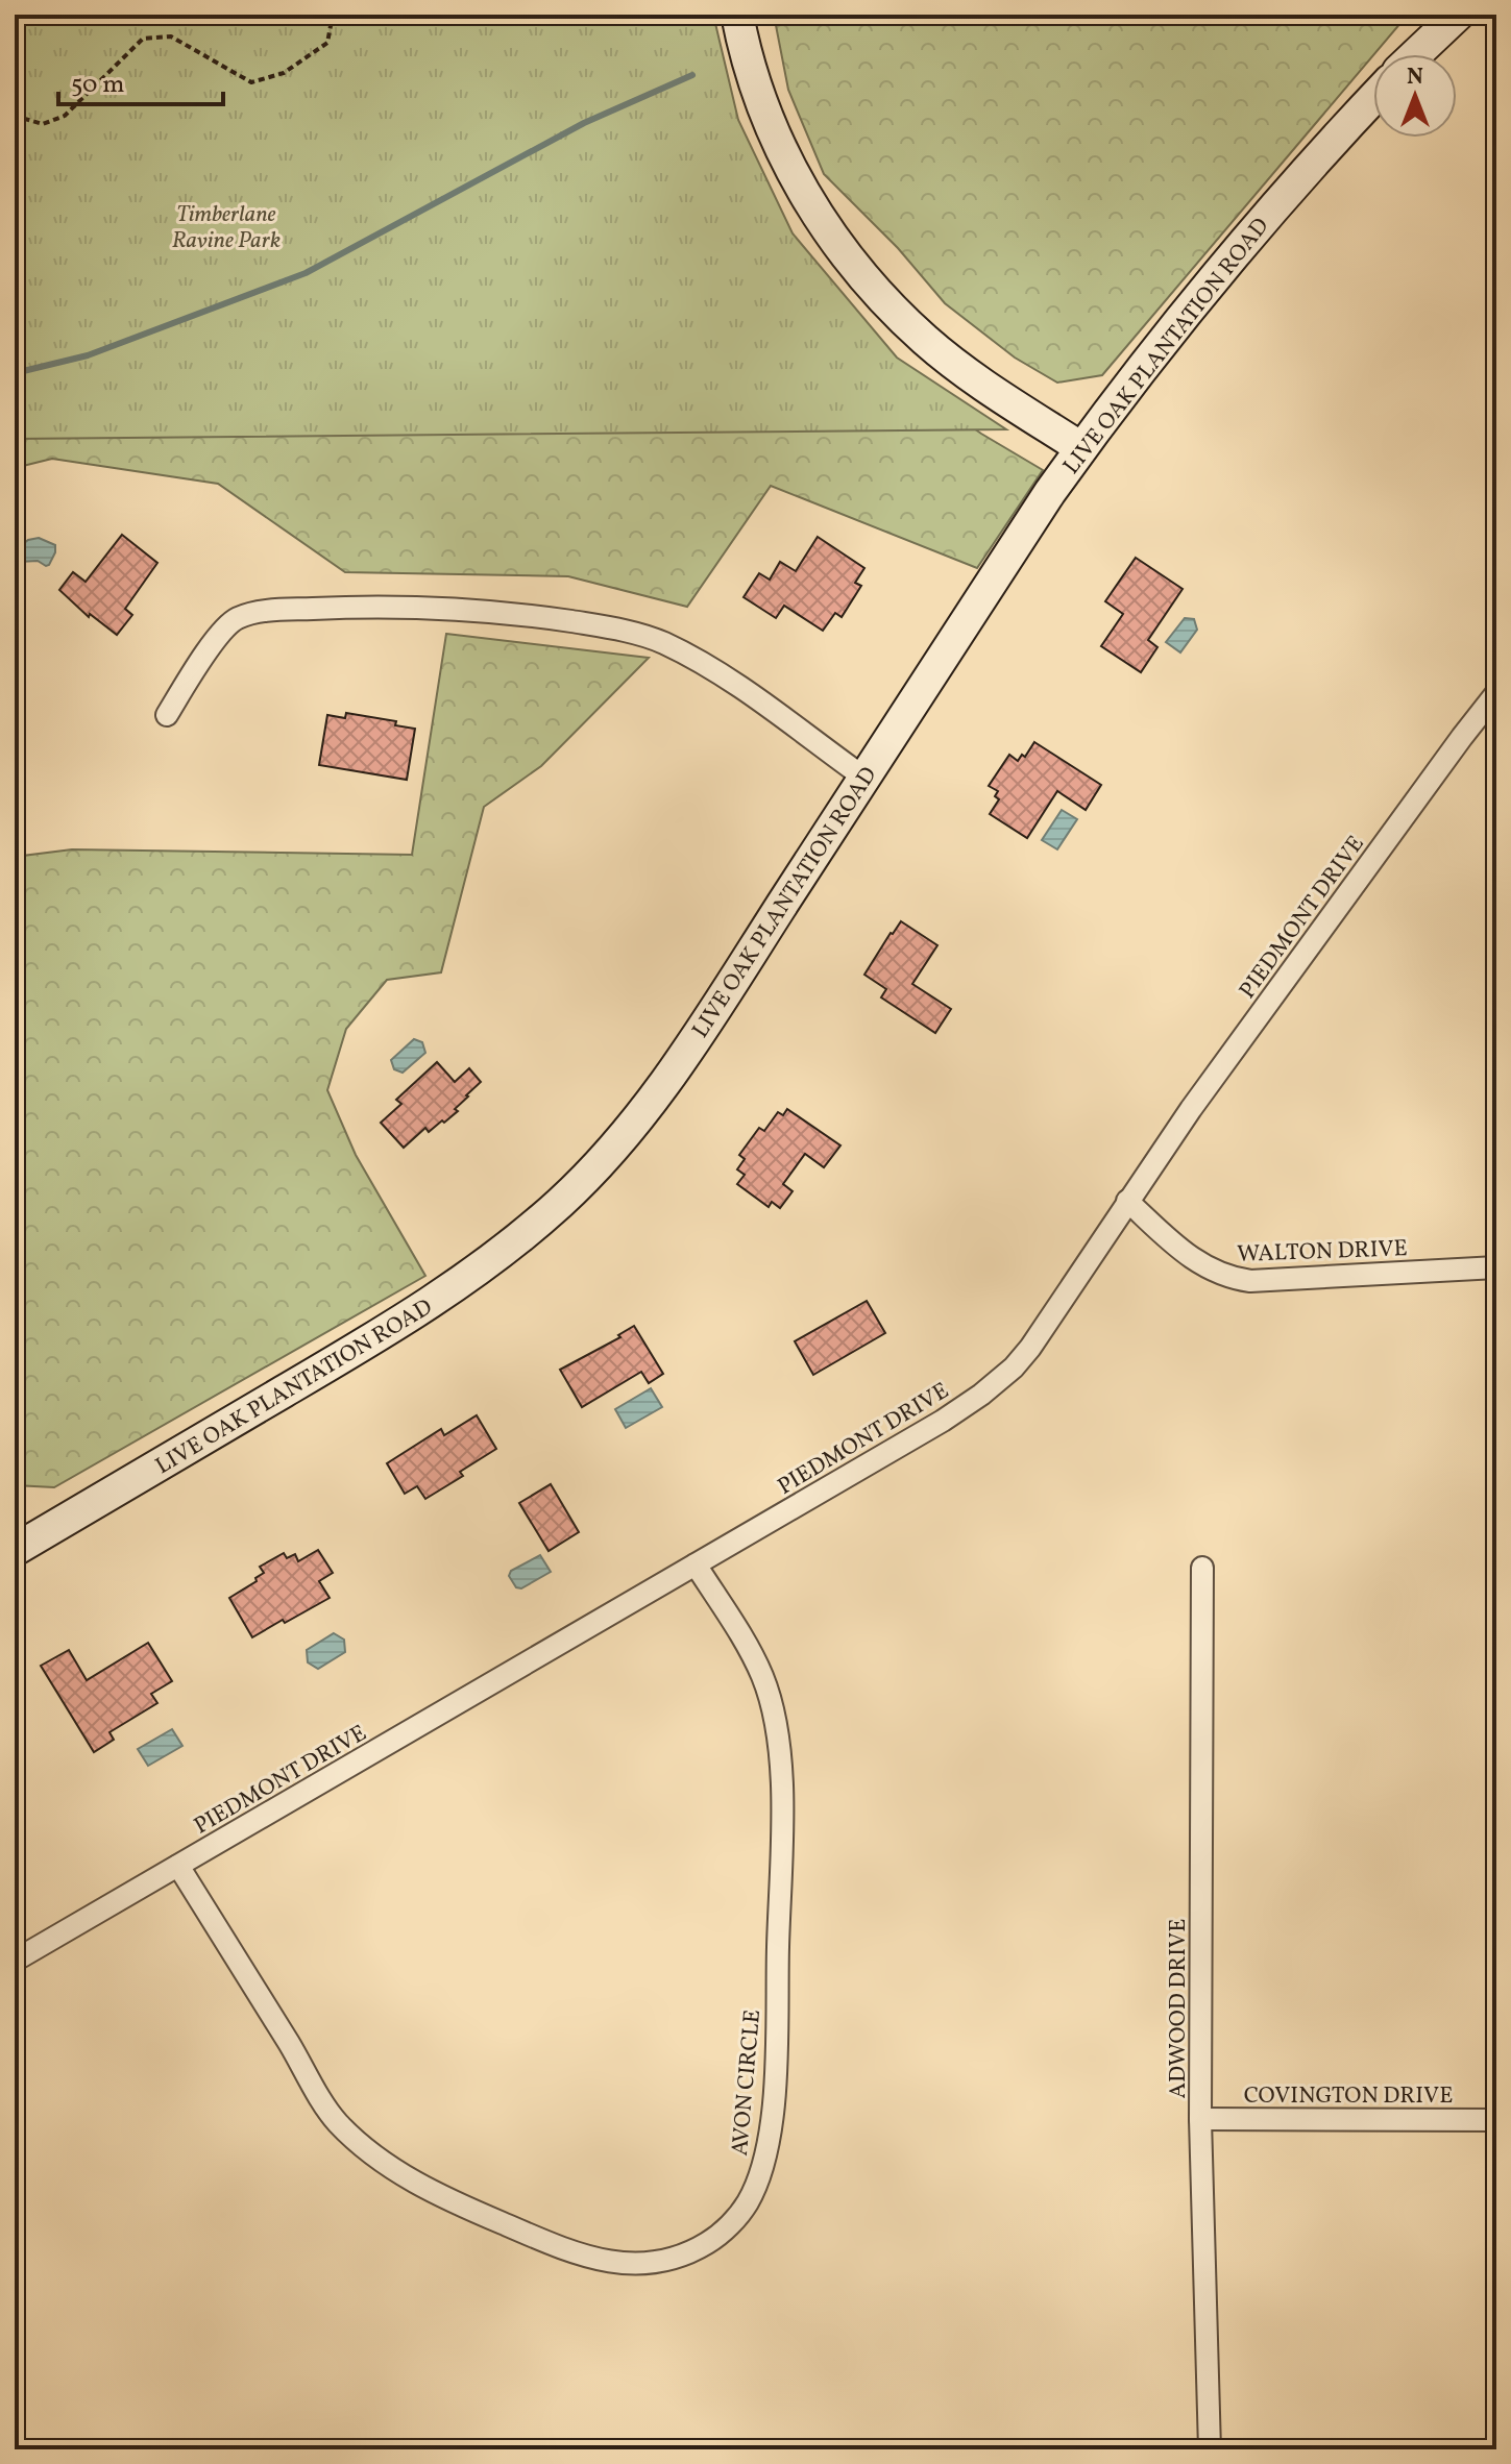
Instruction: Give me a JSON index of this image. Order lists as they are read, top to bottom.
{
  "streets": {
    "street": [
      "LIVE OAK PLANTATION ROAD",
      "PIEDMONT DRIVE",
      "WALTON DRIVE",
      "ADWOOD DRIVE",
      "AVON CIRCLE",
      "COVINGTON DRIVE"
    ]
  },
  "crossings": [
    ["PIEDMONT DRIVE", "WALTON DRIVE"],
    ["PIEDMONT DRIVE", "AVON CIRCLE"],
    ["ADWOOD DRIVE", "COVINGTON DRIVE"]
  ],
  "parks": ["Timberlane Ravine Park"],
  "scale_bar": "50 m",
  "north": "top"
}
